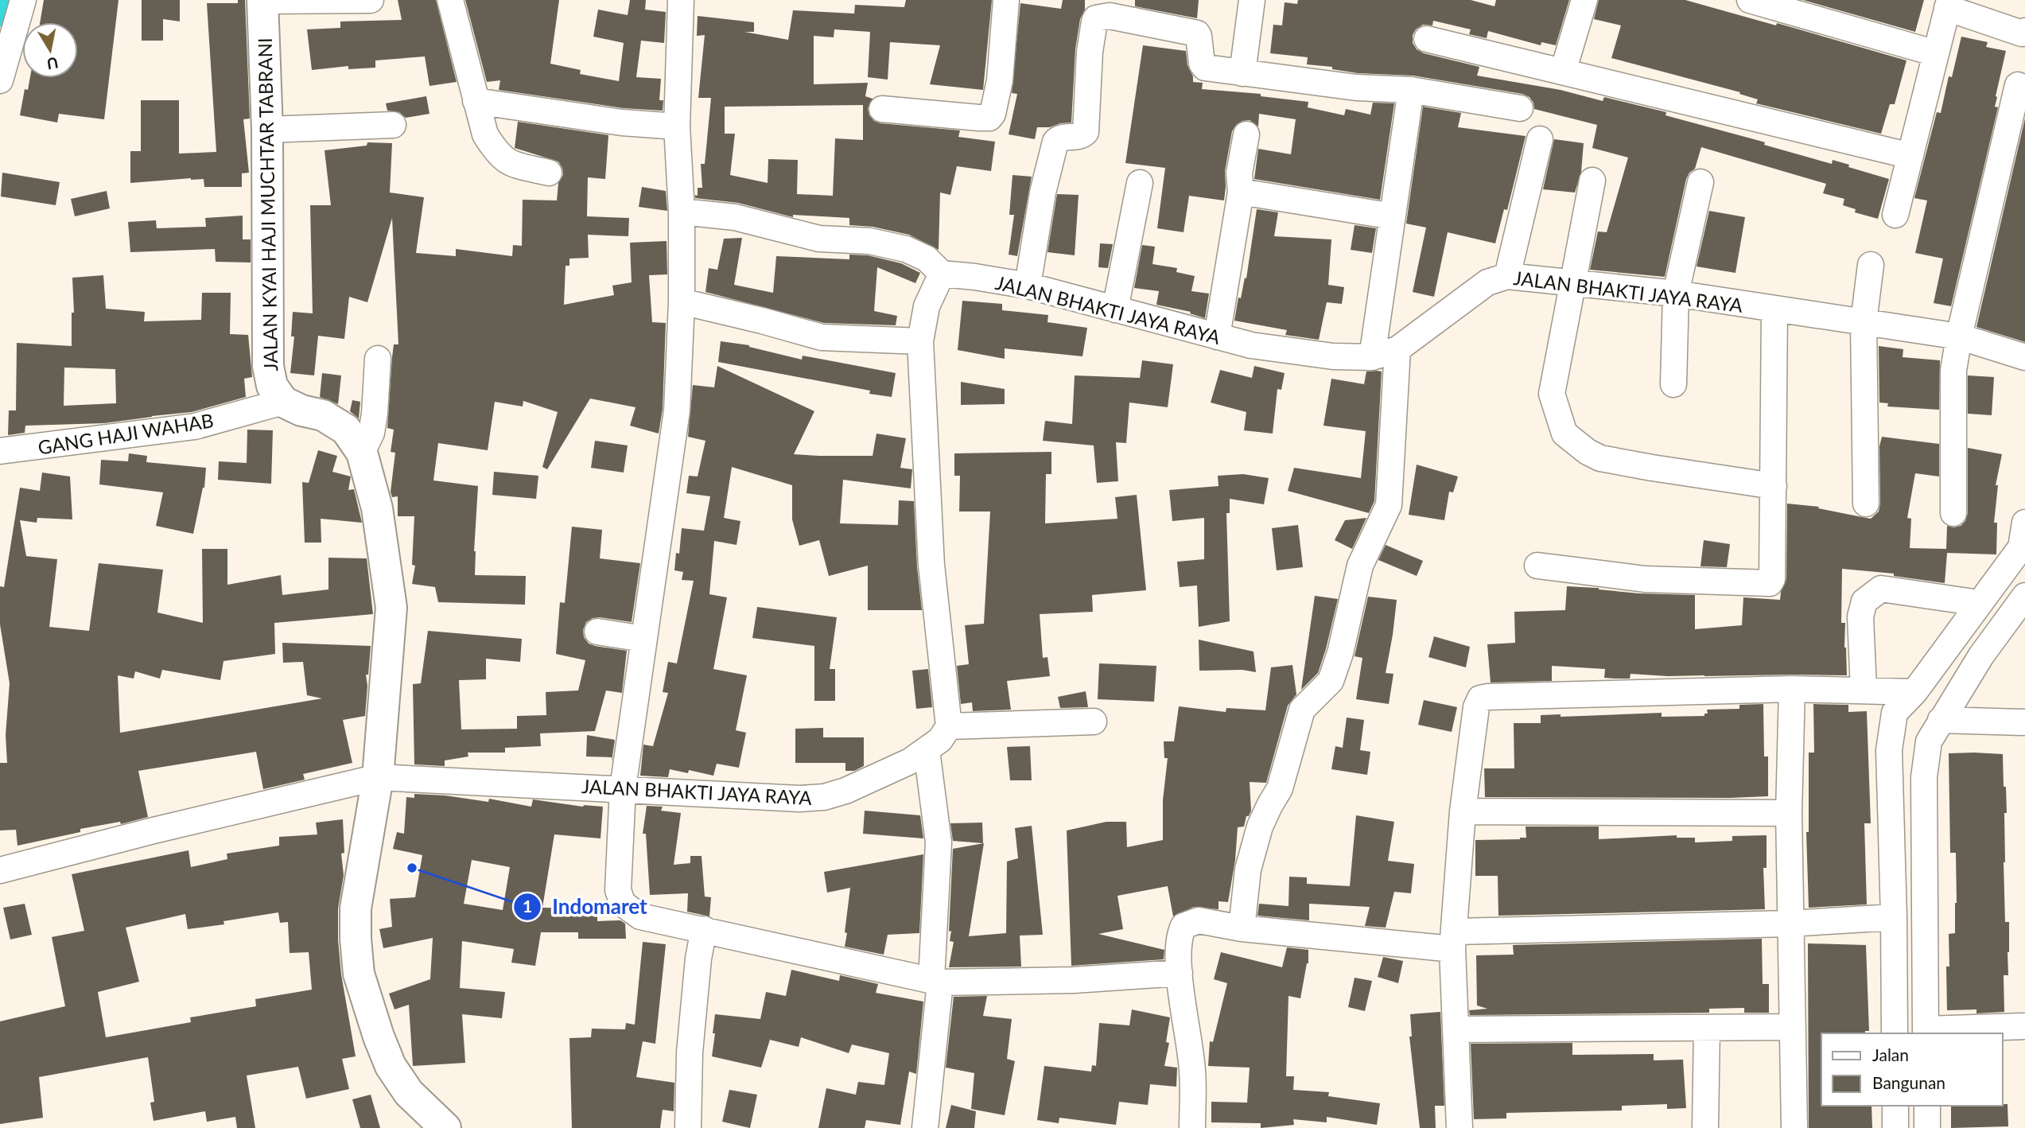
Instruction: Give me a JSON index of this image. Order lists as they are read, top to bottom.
{
  "streets": {
    "street": ["JALAN KYAI HAJI MUCHTAR TABRANI", "JALAN BHAKTI JAYA RAYA", "GANG HAJI WAHAB"]
  },
  "crossings": [
    ["JALAN KYAI HAJI MUCHTAR TABRANI", "GANG HAJI WAHAB"]
  ],
  "places": ["Indomaret"],
  "legend": ["Jalan", "Bangunan"],
  "north": "bottom"
}
